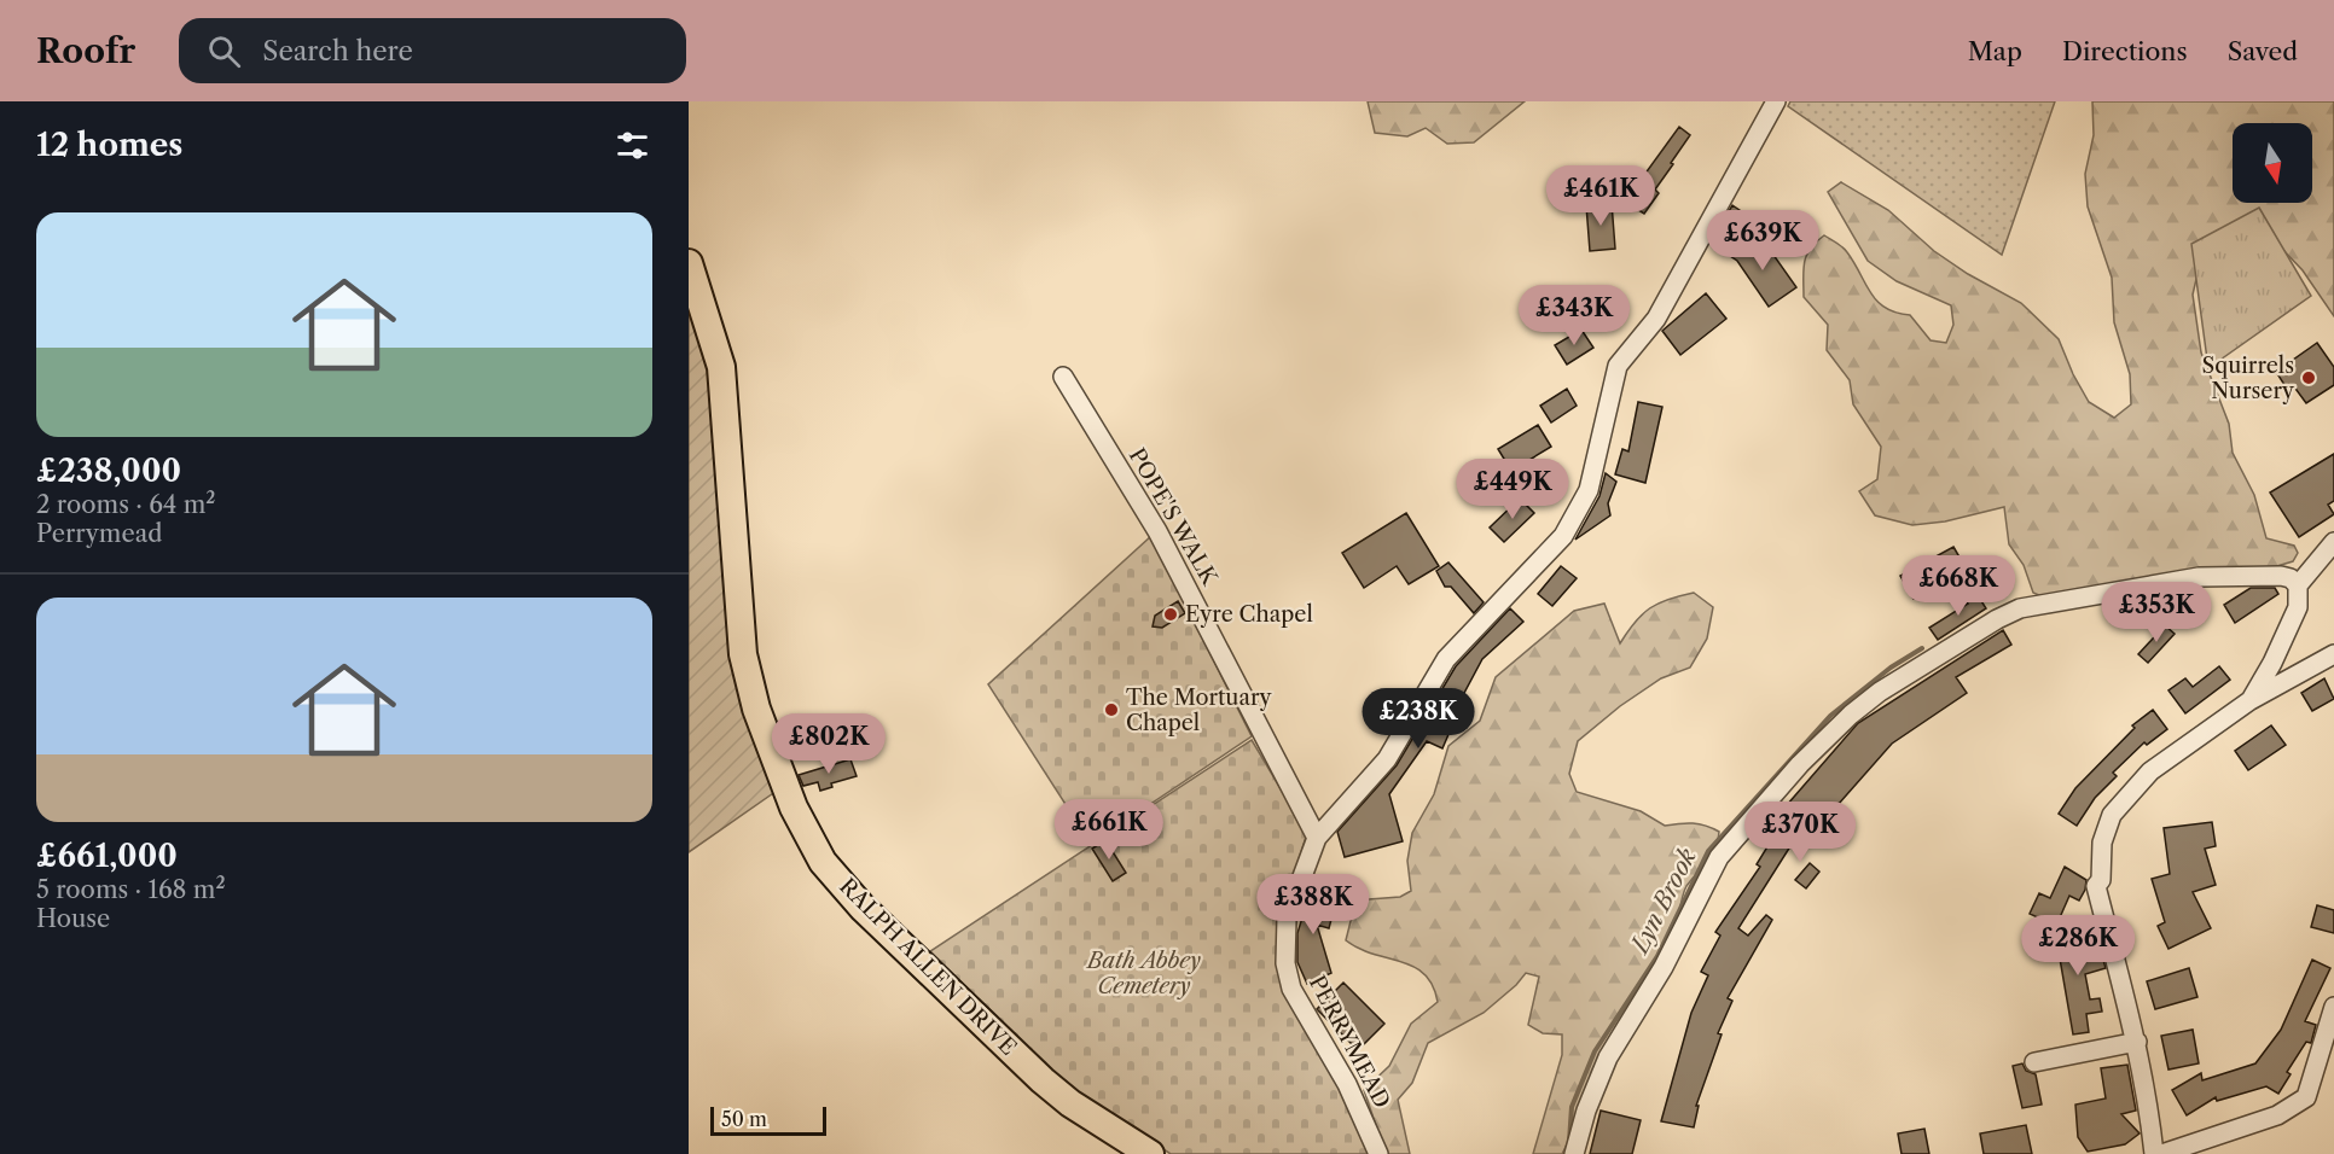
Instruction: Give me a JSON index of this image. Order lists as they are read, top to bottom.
{
  "streets": {
    "main road": ["RALPH ALLEN DRIVE"],
    "street": ["POPE'S WALK", "PERRYMEAD"]
  },
  "crossings": [
    ["POPE'S WALK", "PERRYMEAD"]
  ],
  "water": ["Lyn Brook"],
  "parks": ["Bath Abbey Cemetery"],
  "places": ["Squirrels Nursery", "Eyre Chapel", "The Mortuary Chapel"],
  "scale_bar": "50 m",
  "north": "bottom",
  "page": {
    "header": "Roofr",
    "search": "Search here",
    "nav": ["Map", "Directions", "Saved"],
    "heading": "12 homes",
    "price": [
      "£461K",
      "£639K",
      "£343K",
      "£449K",
      "£668K",
      "£353K",
      "£238K",
      "£802K",
      "£661K",
      "£370K",
      "£388K",
      "£286K"
    ],
    "list": [
      {
        "name": "£238,000",
        "note": "2 rooms · 64 m² · Perrymead"
      },
      {
        "name": "£661,000",
        "note": "5 rooms · 168 m² · House"
      }
    ],
    "scale": "50 m"
  }
}
